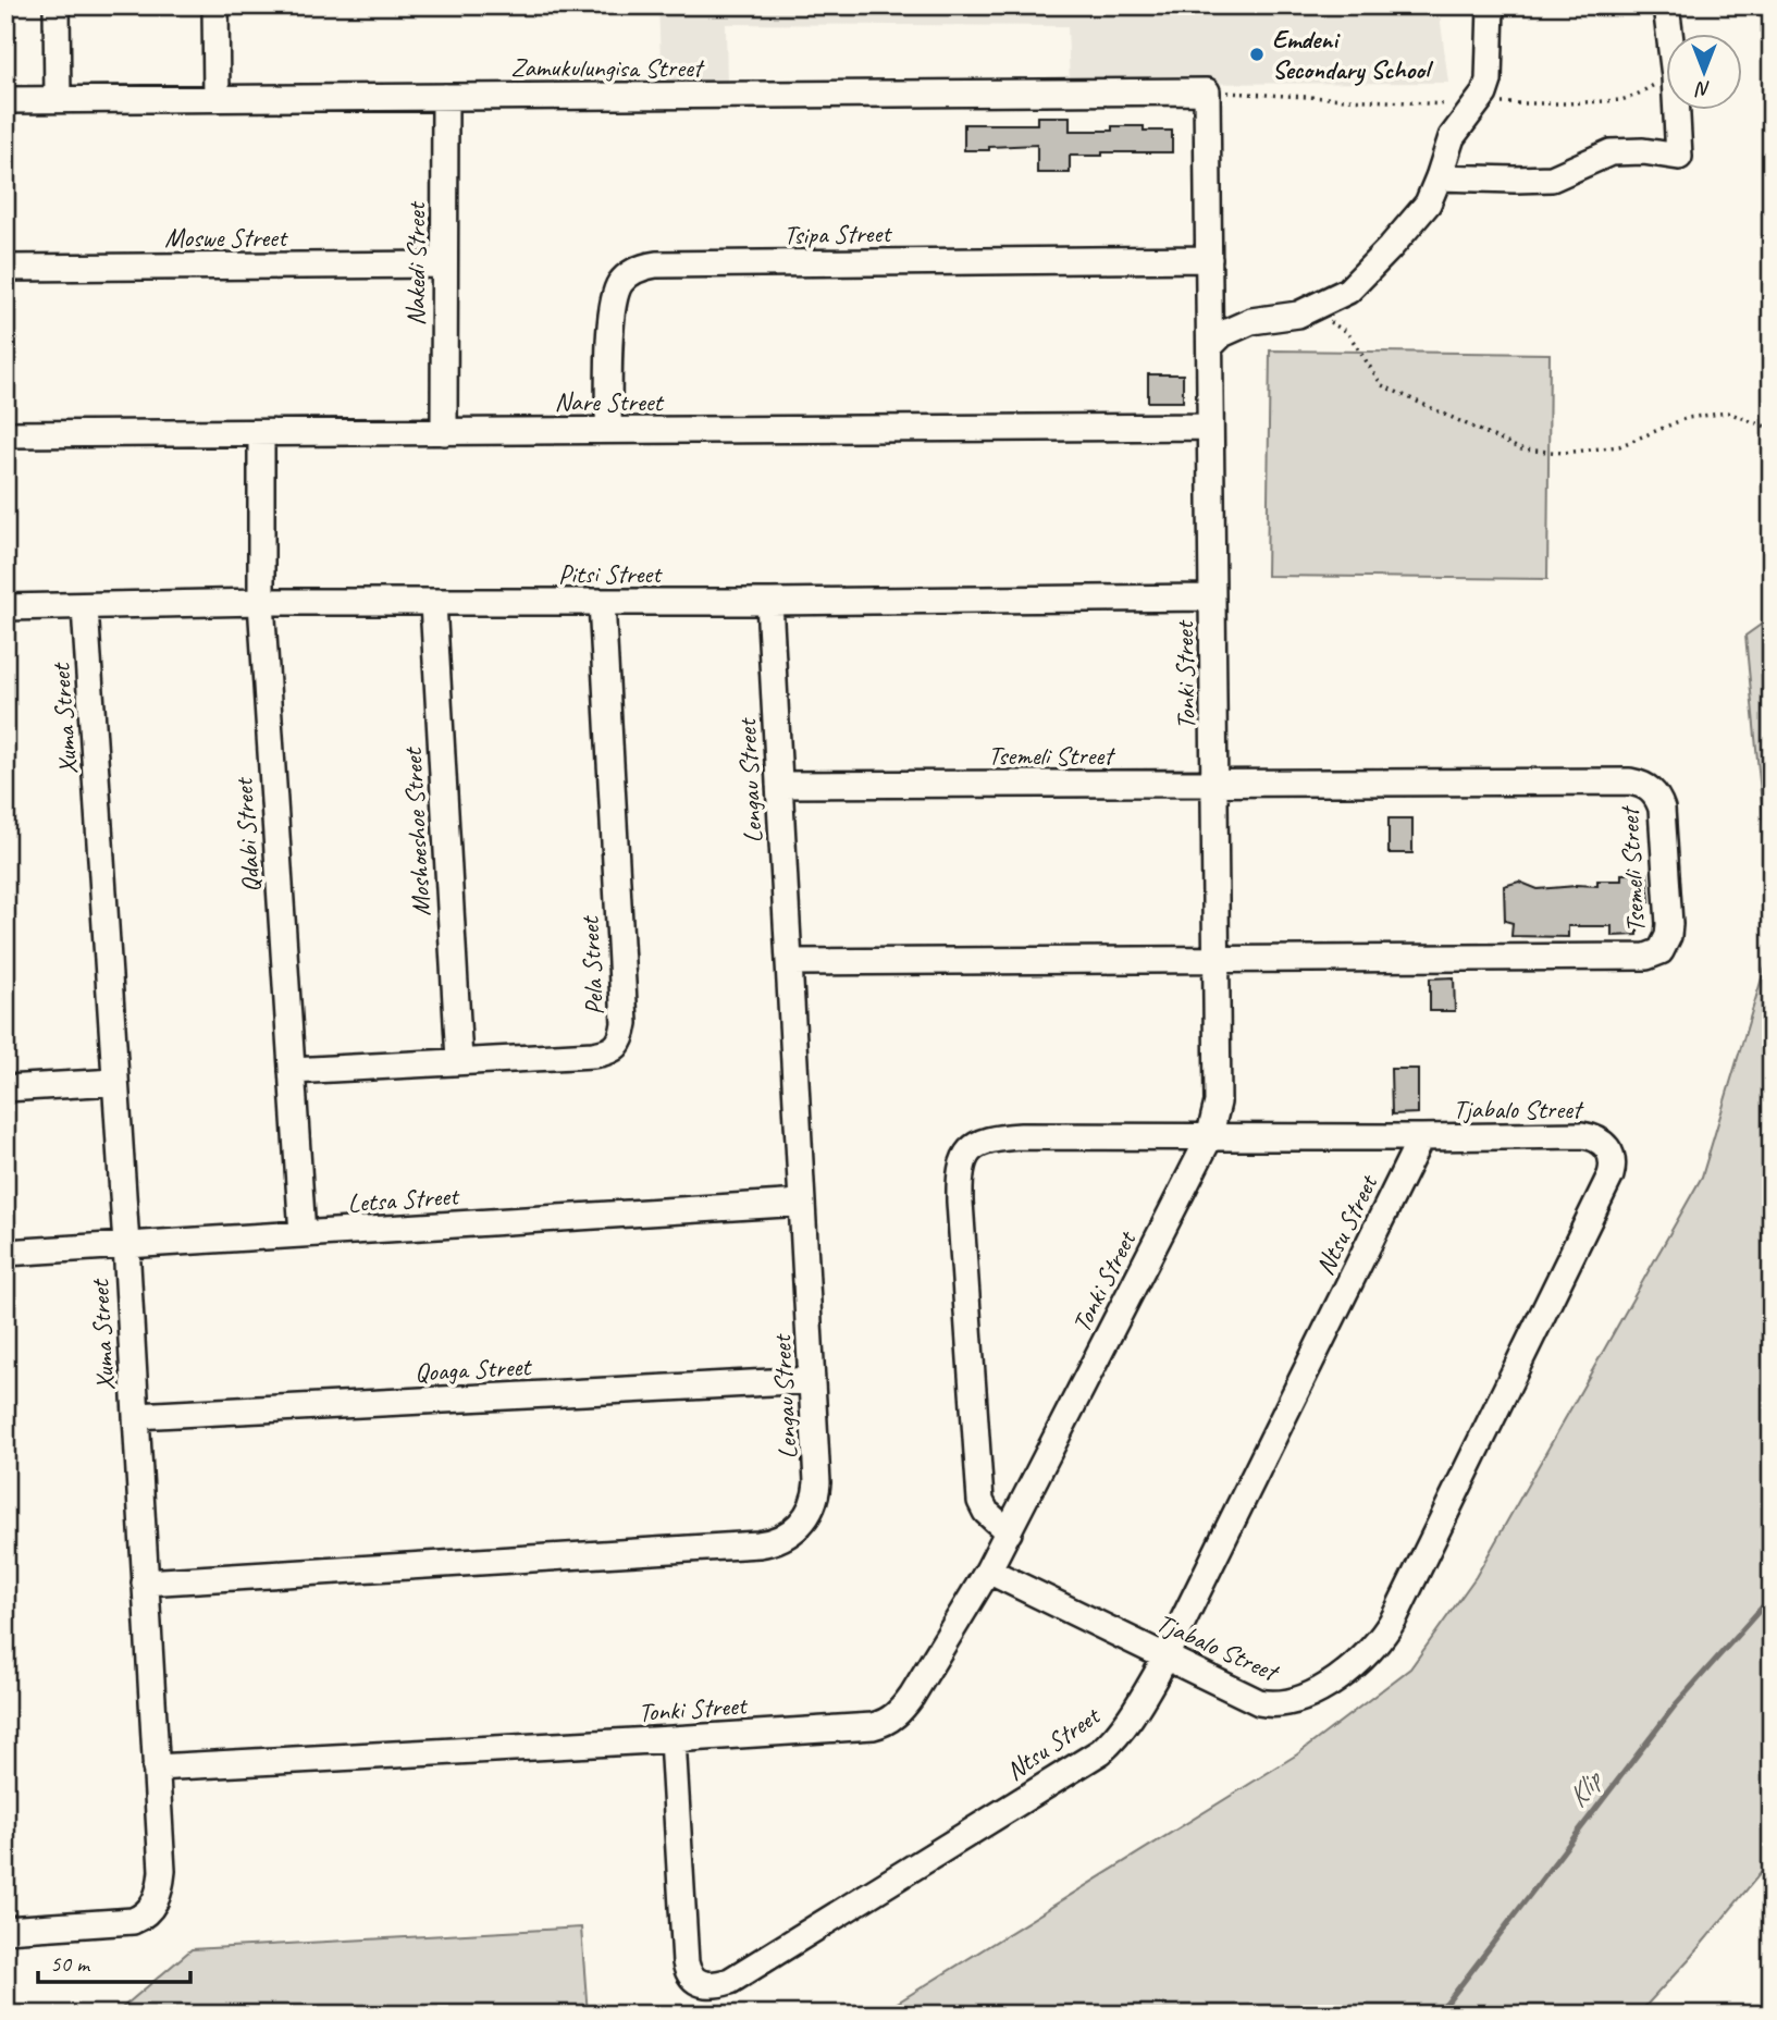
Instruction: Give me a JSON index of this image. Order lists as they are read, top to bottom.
{
  "streets": {
    "street": [
      "Zamukulungisa Street",
      "Tsipa Street",
      "Moswe Street",
      "Nakedi Street",
      "Nare Street",
      "Pitsi Street",
      "Tonki Street",
      "Xuma Street",
      "Tsemeli Street",
      "Lengau Street",
      "Moshoeshoe Street",
      "Qdabi Street",
      "Pela Street",
      "Tjabalo Street",
      "Letsa Street",
      "Ntsu Street",
      "Qoaga Street"
    ]
  },
  "crossings": [
    ["Zamukulungisa Street", "Nakedi Street"],
    ["Zamukulungisa Street", "Tonki Street"],
    ["Tsipa Street", "Nare Street"],
    ["Tsipa Street", "Tonki Street"],
    ["Moswe Street", "Nakedi Street"],
    ["Nakedi Street", "Nare Street"],
    ["Nare Street", "Tonki Street"],
    ["Nare Street", "Qdabi Street"],
    ["Pitsi Street", "Tonki Street"],
    ["Pitsi Street", "Xuma Street"],
    ["Pitsi Street", "Lengau Street"],
    ["Pitsi Street", "Moshoeshoe Street"],
    ["Pitsi Street", "Qdabi Street"],
    ["Pitsi Street", "Pela Street"],
    ["Tonki Street", "Xuma Street"],
    ["Tonki Street", "Tsemeli Street"],
    ["Tonki Street", "Tjabalo Street"],
    ["Tonki Street", "Ntsu Street"],
    ["Xuma Street", "Lengau Street"],
    ["Xuma Street", "Letsa Street"],
    ["Xuma Street", "Qoaga Street"],
    ["Tsemeli Street", "Lengau Street"],
    ["Lengau Street", "Letsa Street"],
    ["Lengau Street", "Qoaga Street"],
    ["Moshoeshoe Street", "Pela Street"],
    ["Qdabi Street", "Pela Street"],
    ["Qdabi Street", "Letsa Street"],
    ["Tjabalo Street", "Ntsu Street"]
  ],
  "water": ["Klip"],
  "places": ["Emdeni Secondary School"],
  "scale_bar": "50 m",
  "north": "bottom"
}
